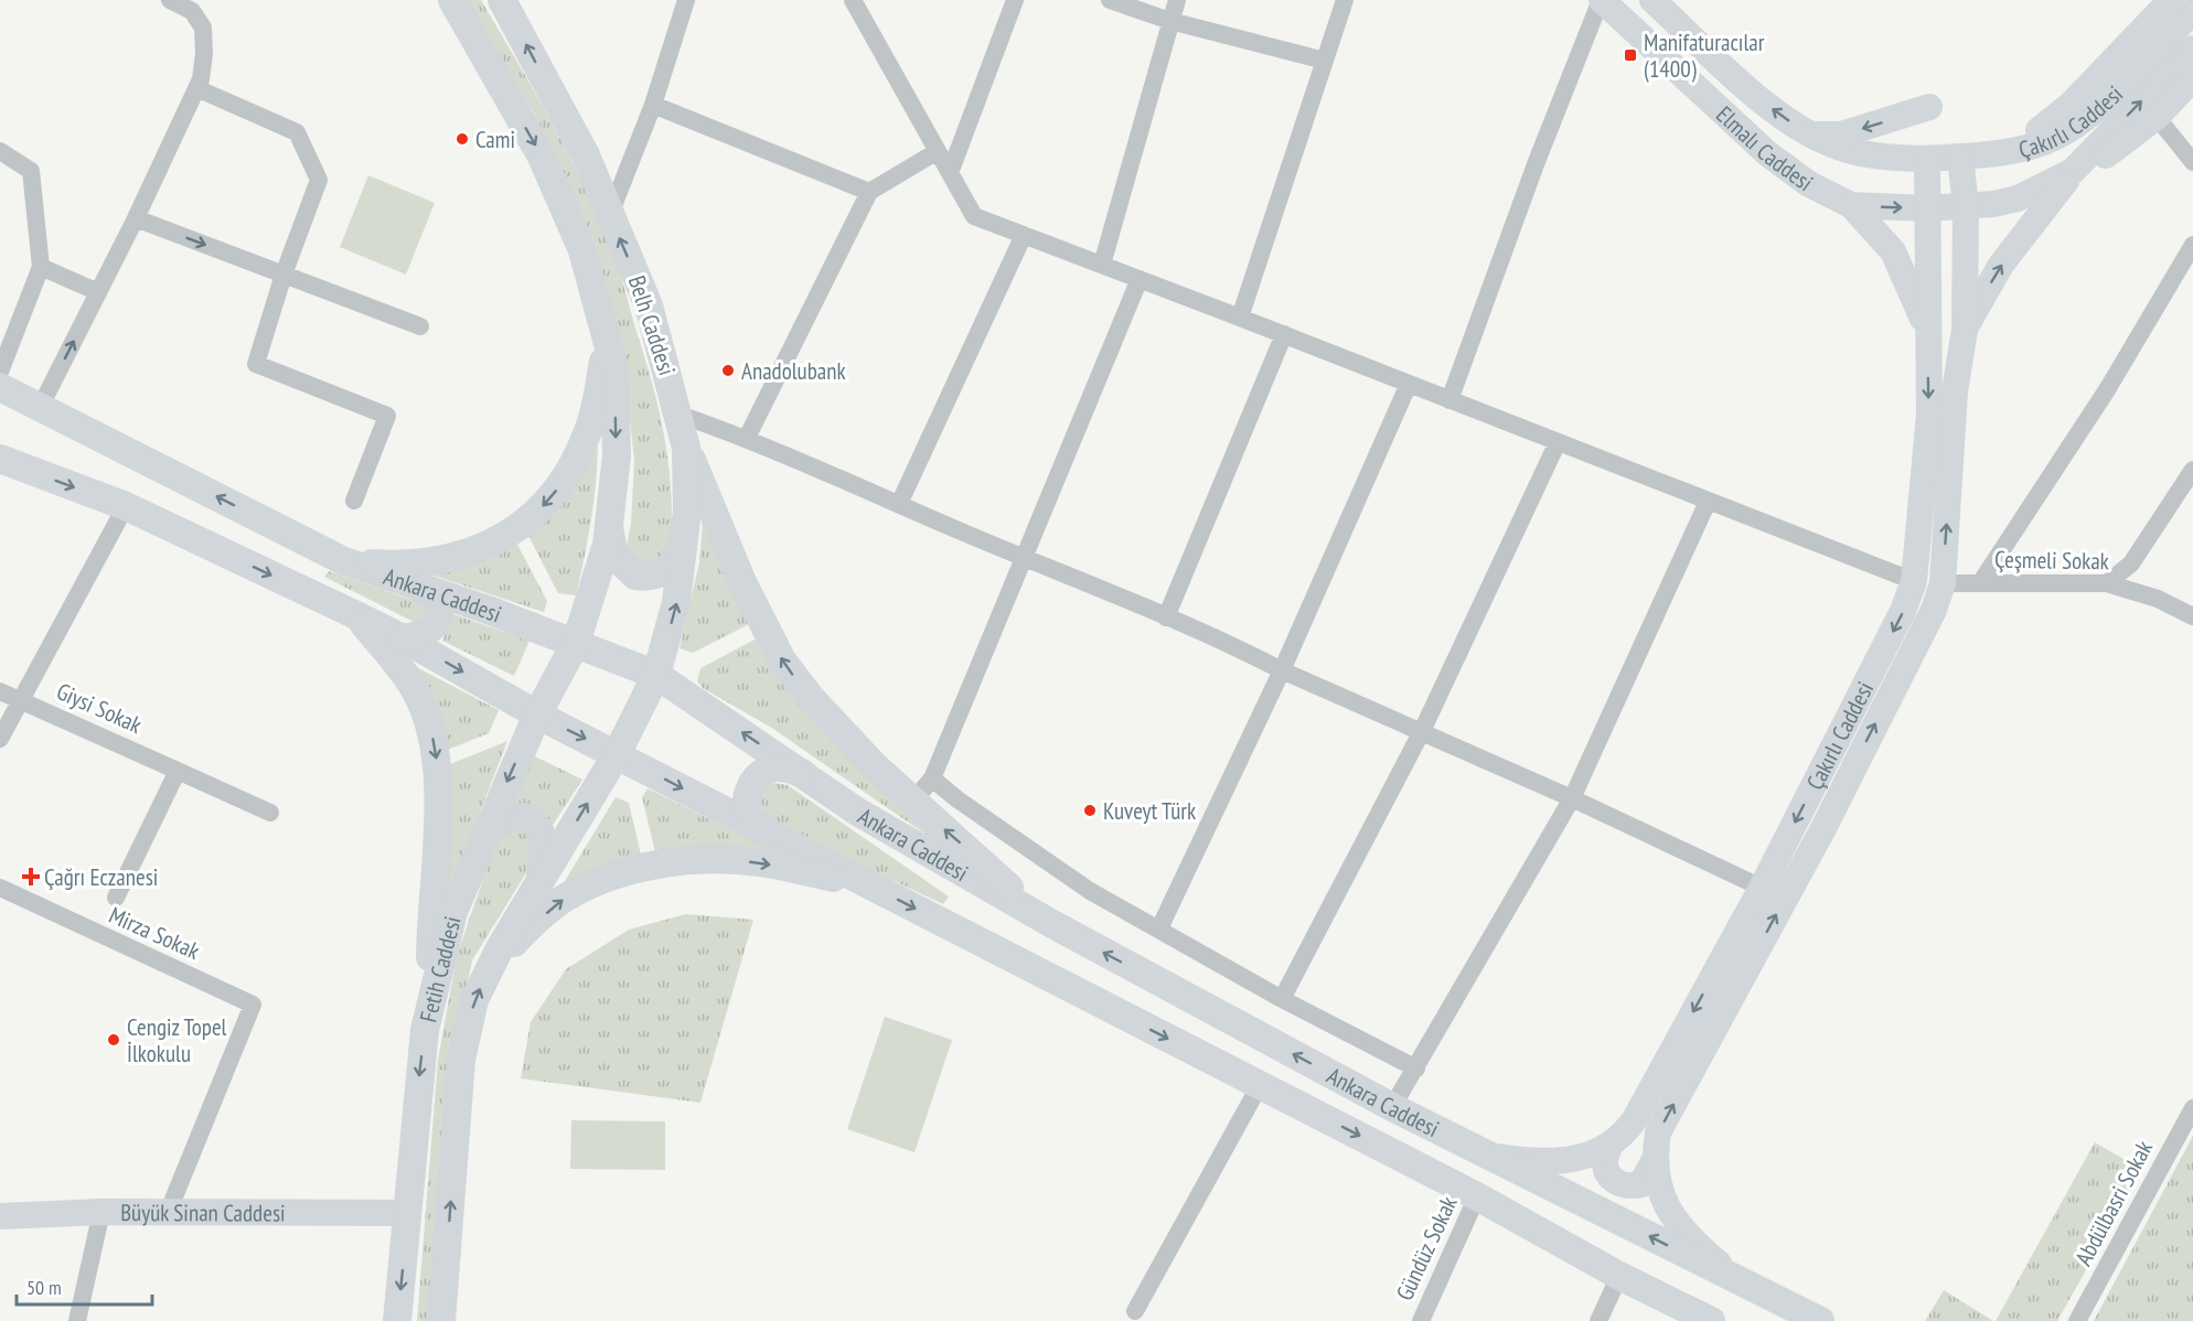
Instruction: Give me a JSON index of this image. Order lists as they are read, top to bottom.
{
  "streets": {
    "main road": ["Belh Caddesi", "Ankara Caddesi", "Fetih Caddesi"],
    "street": [
      "Çakırlı Caddesi",
      "Elmalı Caddesi",
      "Çeşmeli Sokak",
      "Giysi Sokak",
      "Mirza Sokak",
      "Abdülbasri Sokak",
      "Büyük Sinan Caddesi",
      "Gündüz Sokak"
    ]
  },
  "crossings": [
    ["Çakırlı Caddesi", "Elmalı Caddesi"],
    ["Çakırlı Caddesi", "Çeşmeli Sokak"],
    ["Çakırlı Caddesi", "Ankara Caddesi"],
    ["Belh Caddesi", "Ankara Caddesi"],
    ["Belh Caddesi", "Fetih Caddesi"],
    ["Ankara Caddesi", "Fetih Caddesi"],
    ["Ankara Caddesi", "Gündüz Sokak"],
    ["Mirza Sokak", "Büyük Sinan Caddesi"],
    ["Fetih Caddesi", "Büyük Sinan Caddesi"]
  ],
  "places": {
    "transit": ["Manifaturacılar (1400)"],
    "other": [
      "Cami",
      "Anadolubank",
      "Kuveyt Türk",
      "Cengiz Topel İlkokulu"
    ],
    "health": ["Çağrı Eczanesi"]
  },
  "scale_bar": "50 m"
}
